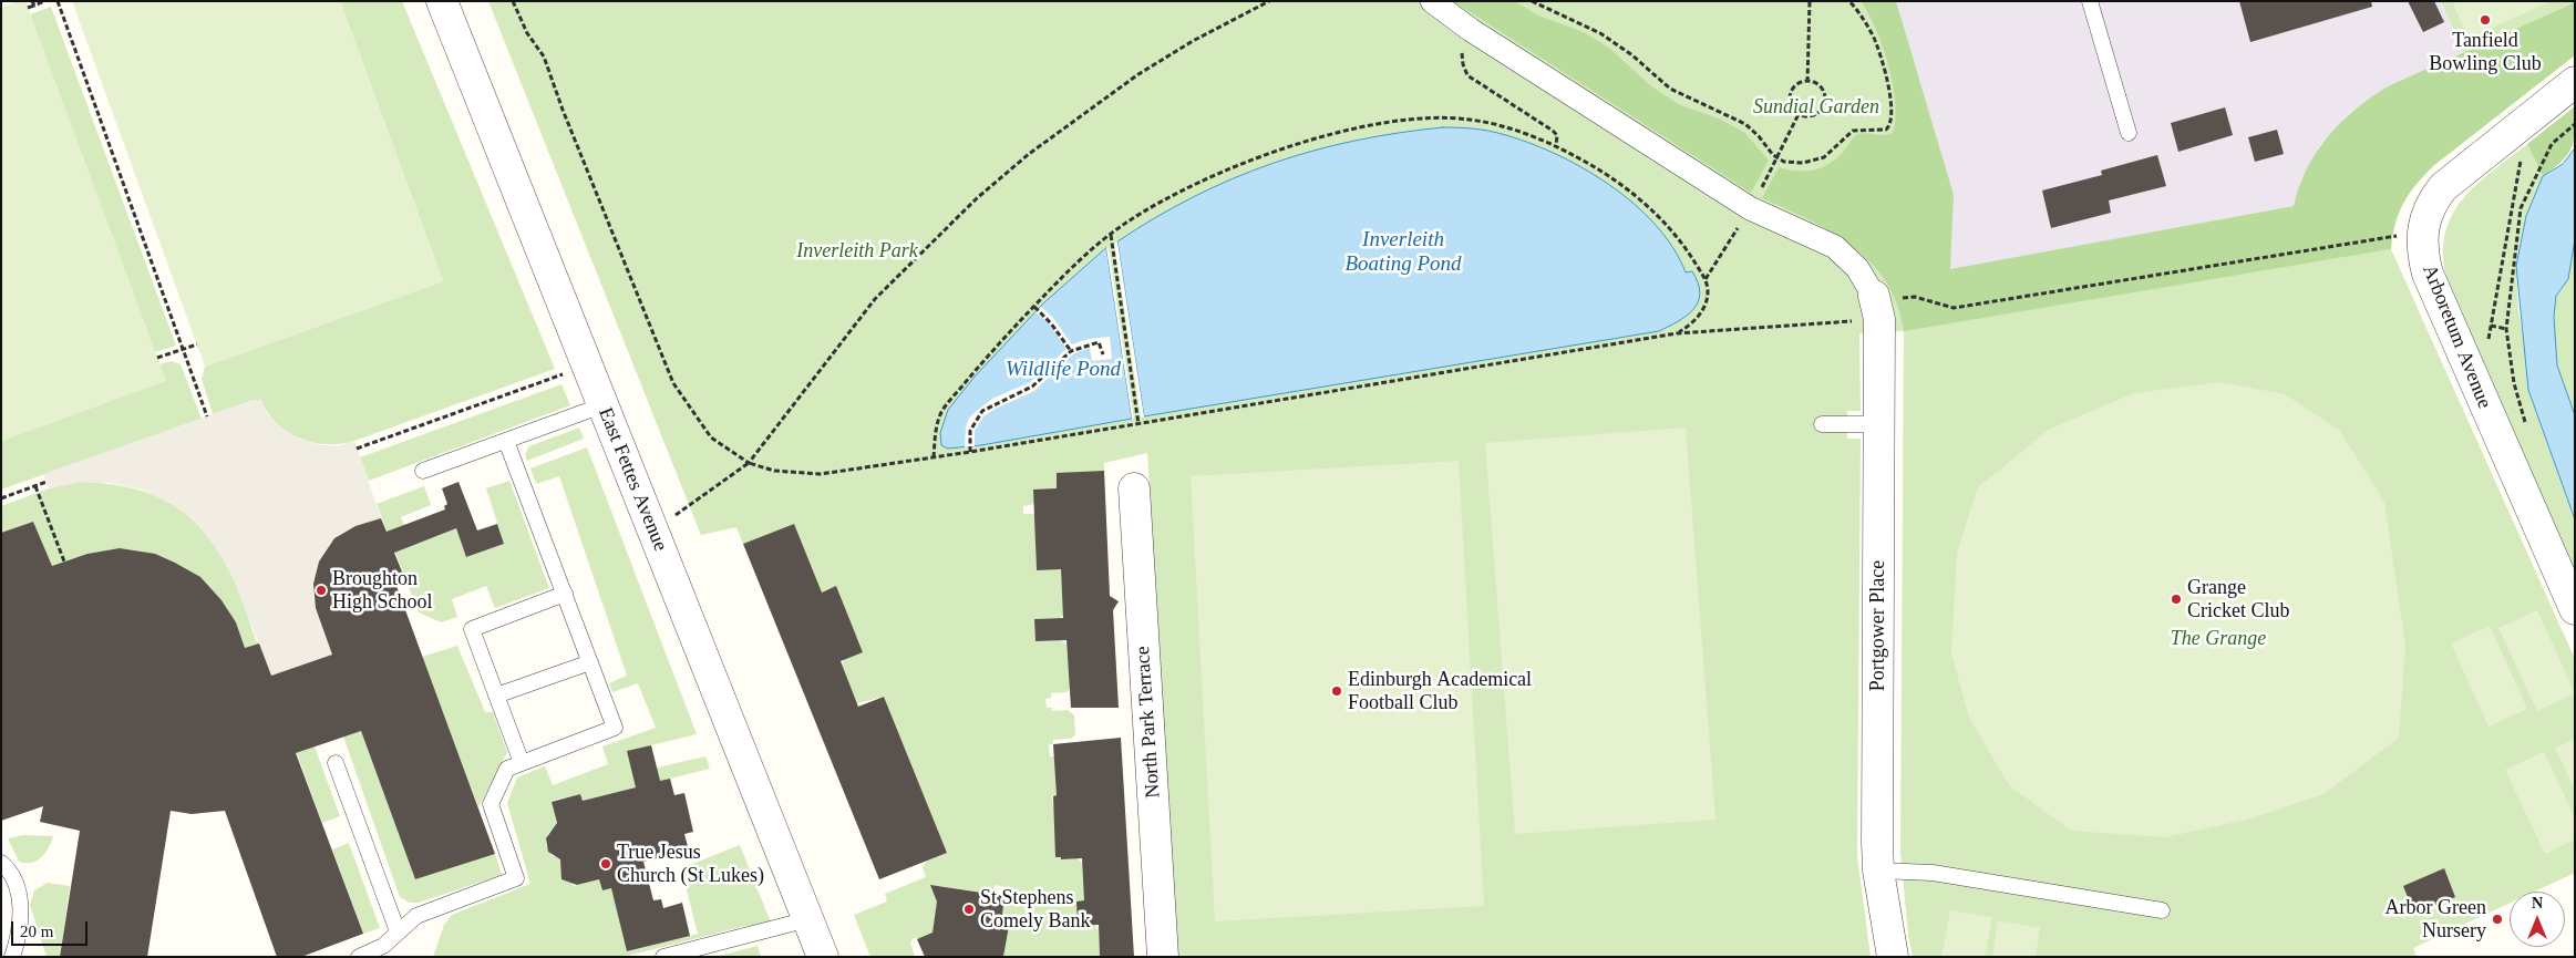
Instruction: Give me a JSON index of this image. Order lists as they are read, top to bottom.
{
  "streets": {
    "street": [
      "Arboretum Avenue",
      "East Fettes Avenue",
      "Portgower Place",
      "North Park Terrace"
    ]
  },
  "water": ["Inverleith Boating Pond", "Wildlife Pond"],
  "parks": ["Sundial Garden", "Inverleith Park", "The Grange"],
  "places": [
    "Tanfield Bowling Club",
    "Broughton High School",
    "Grange Cricket Club",
    "Edinburgh Academical Football Club",
    "True Jesus Church (St Lukes)",
    "St Stephens Comely Bank",
    "Arbor Green Nursery"
  ],
  "scale_bar": "20 m",
  "north": "top"
}
